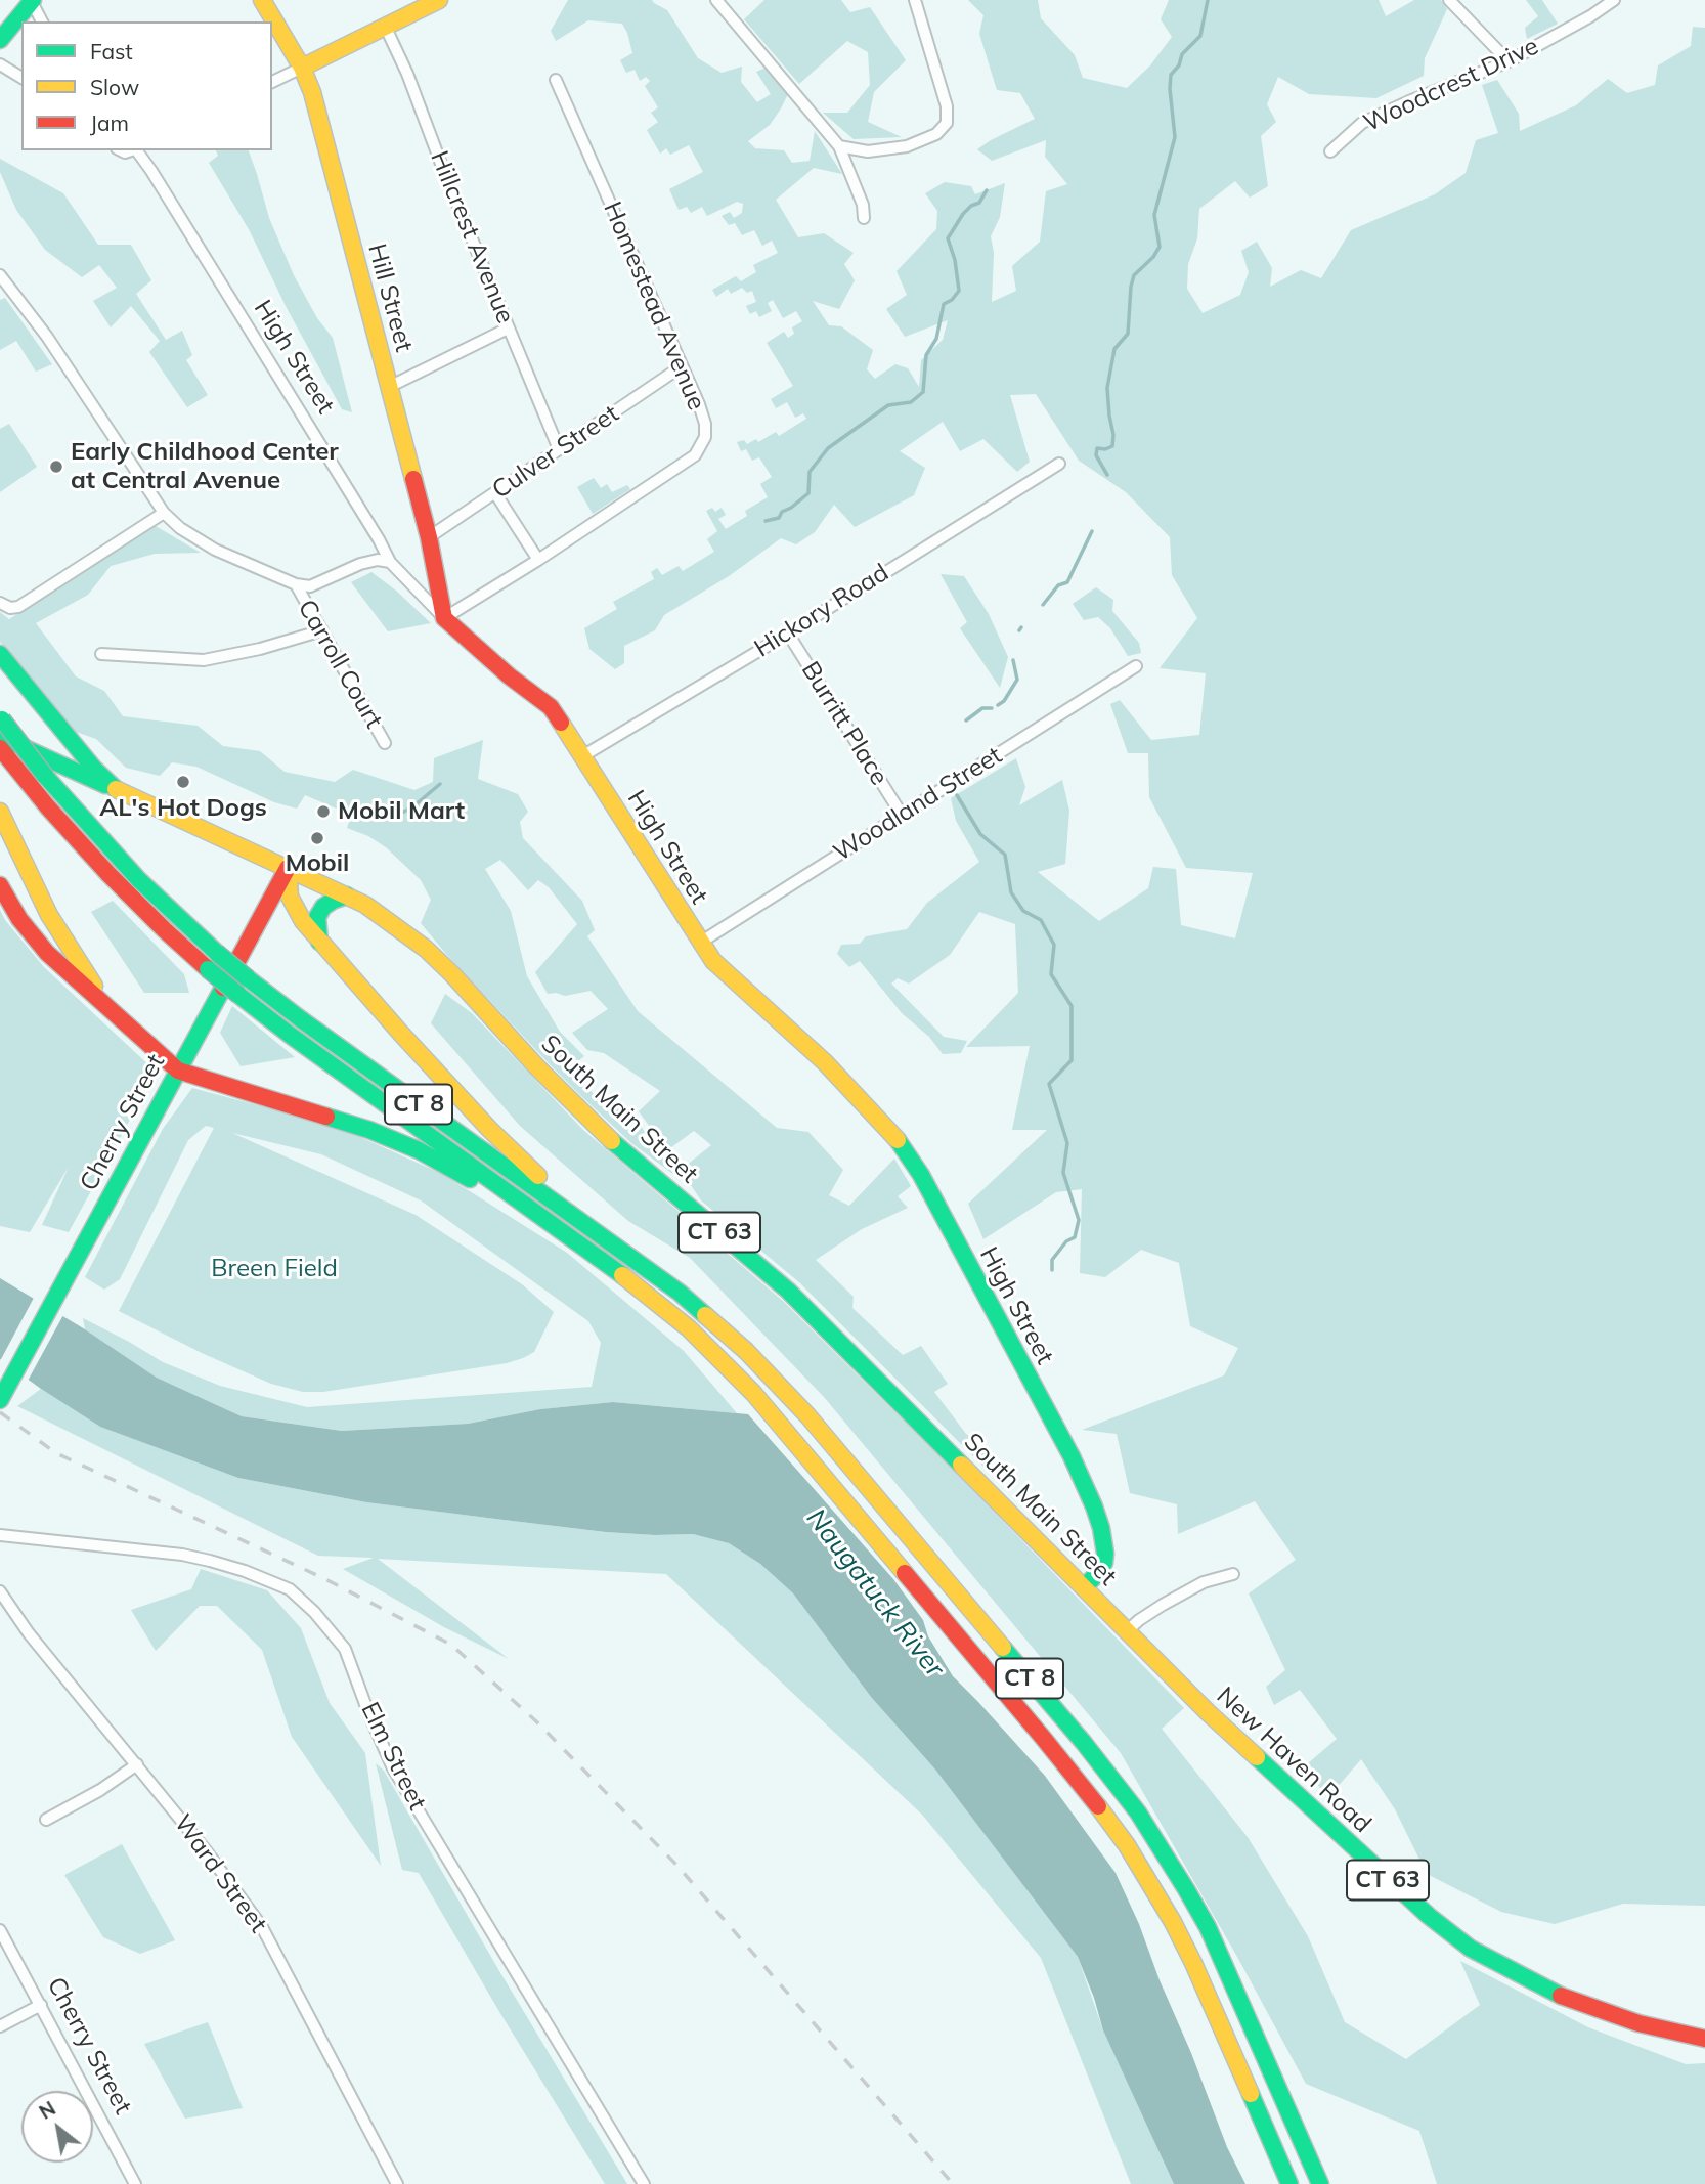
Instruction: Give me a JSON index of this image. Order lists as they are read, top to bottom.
{
  "streets": {
    "main road": [
      "Hill Street",
      "High Street",
      "CT 8",
      "South Main Street",
      "Cherry Street",
      "CT 63",
      "New Haven Road"
    ],
    "street": [
      "Woodcrest Drive",
      "Hillcrest Avenue",
      "Homestead Avenue",
      "Culver Street",
      "Hickory Road",
      "Carroll Court",
      "Burritt Place",
      "Woodland Street",
      "Elm Street",
      "Ward Street"
    ]
  },
  "crossings": [
    ["Hillcrest Avenue", "Culver Street"],
    ["Hill Street", "Homestead Avenue"],
    ["Hill Street", "High Street"],
    ["Hill Street", "Culver Street"],
    ["Homestead Avenue", "High Street"],
    ["Homestead Avenue", "Culver Street"],
    ["High Street", "Hickory Road"],
    ["High Street", "Woodland Street"],
    ["High Street", "South Main Street"],
    ["Hickory Road", "Burritt Place"],
    ["Burritt Place", "Woodland Street"],
    ["CT 8", "South Main Street"],
    ["South Main Street", "Cherry Street"],
    ["South Main Street", "New Haven Road"]
  ],
  "water": ["Naugatuck River"],
  "parks": ["Breen Field"],
  "places": [
    "Early Childhood Center at Central Avenue",
    "AL's Hot Dogs",
    "Mobil Mart",
    "Mobil"
  ],
  "legend": ["Fast", "Slow", "Jam"],
  "north": "top left"
}
